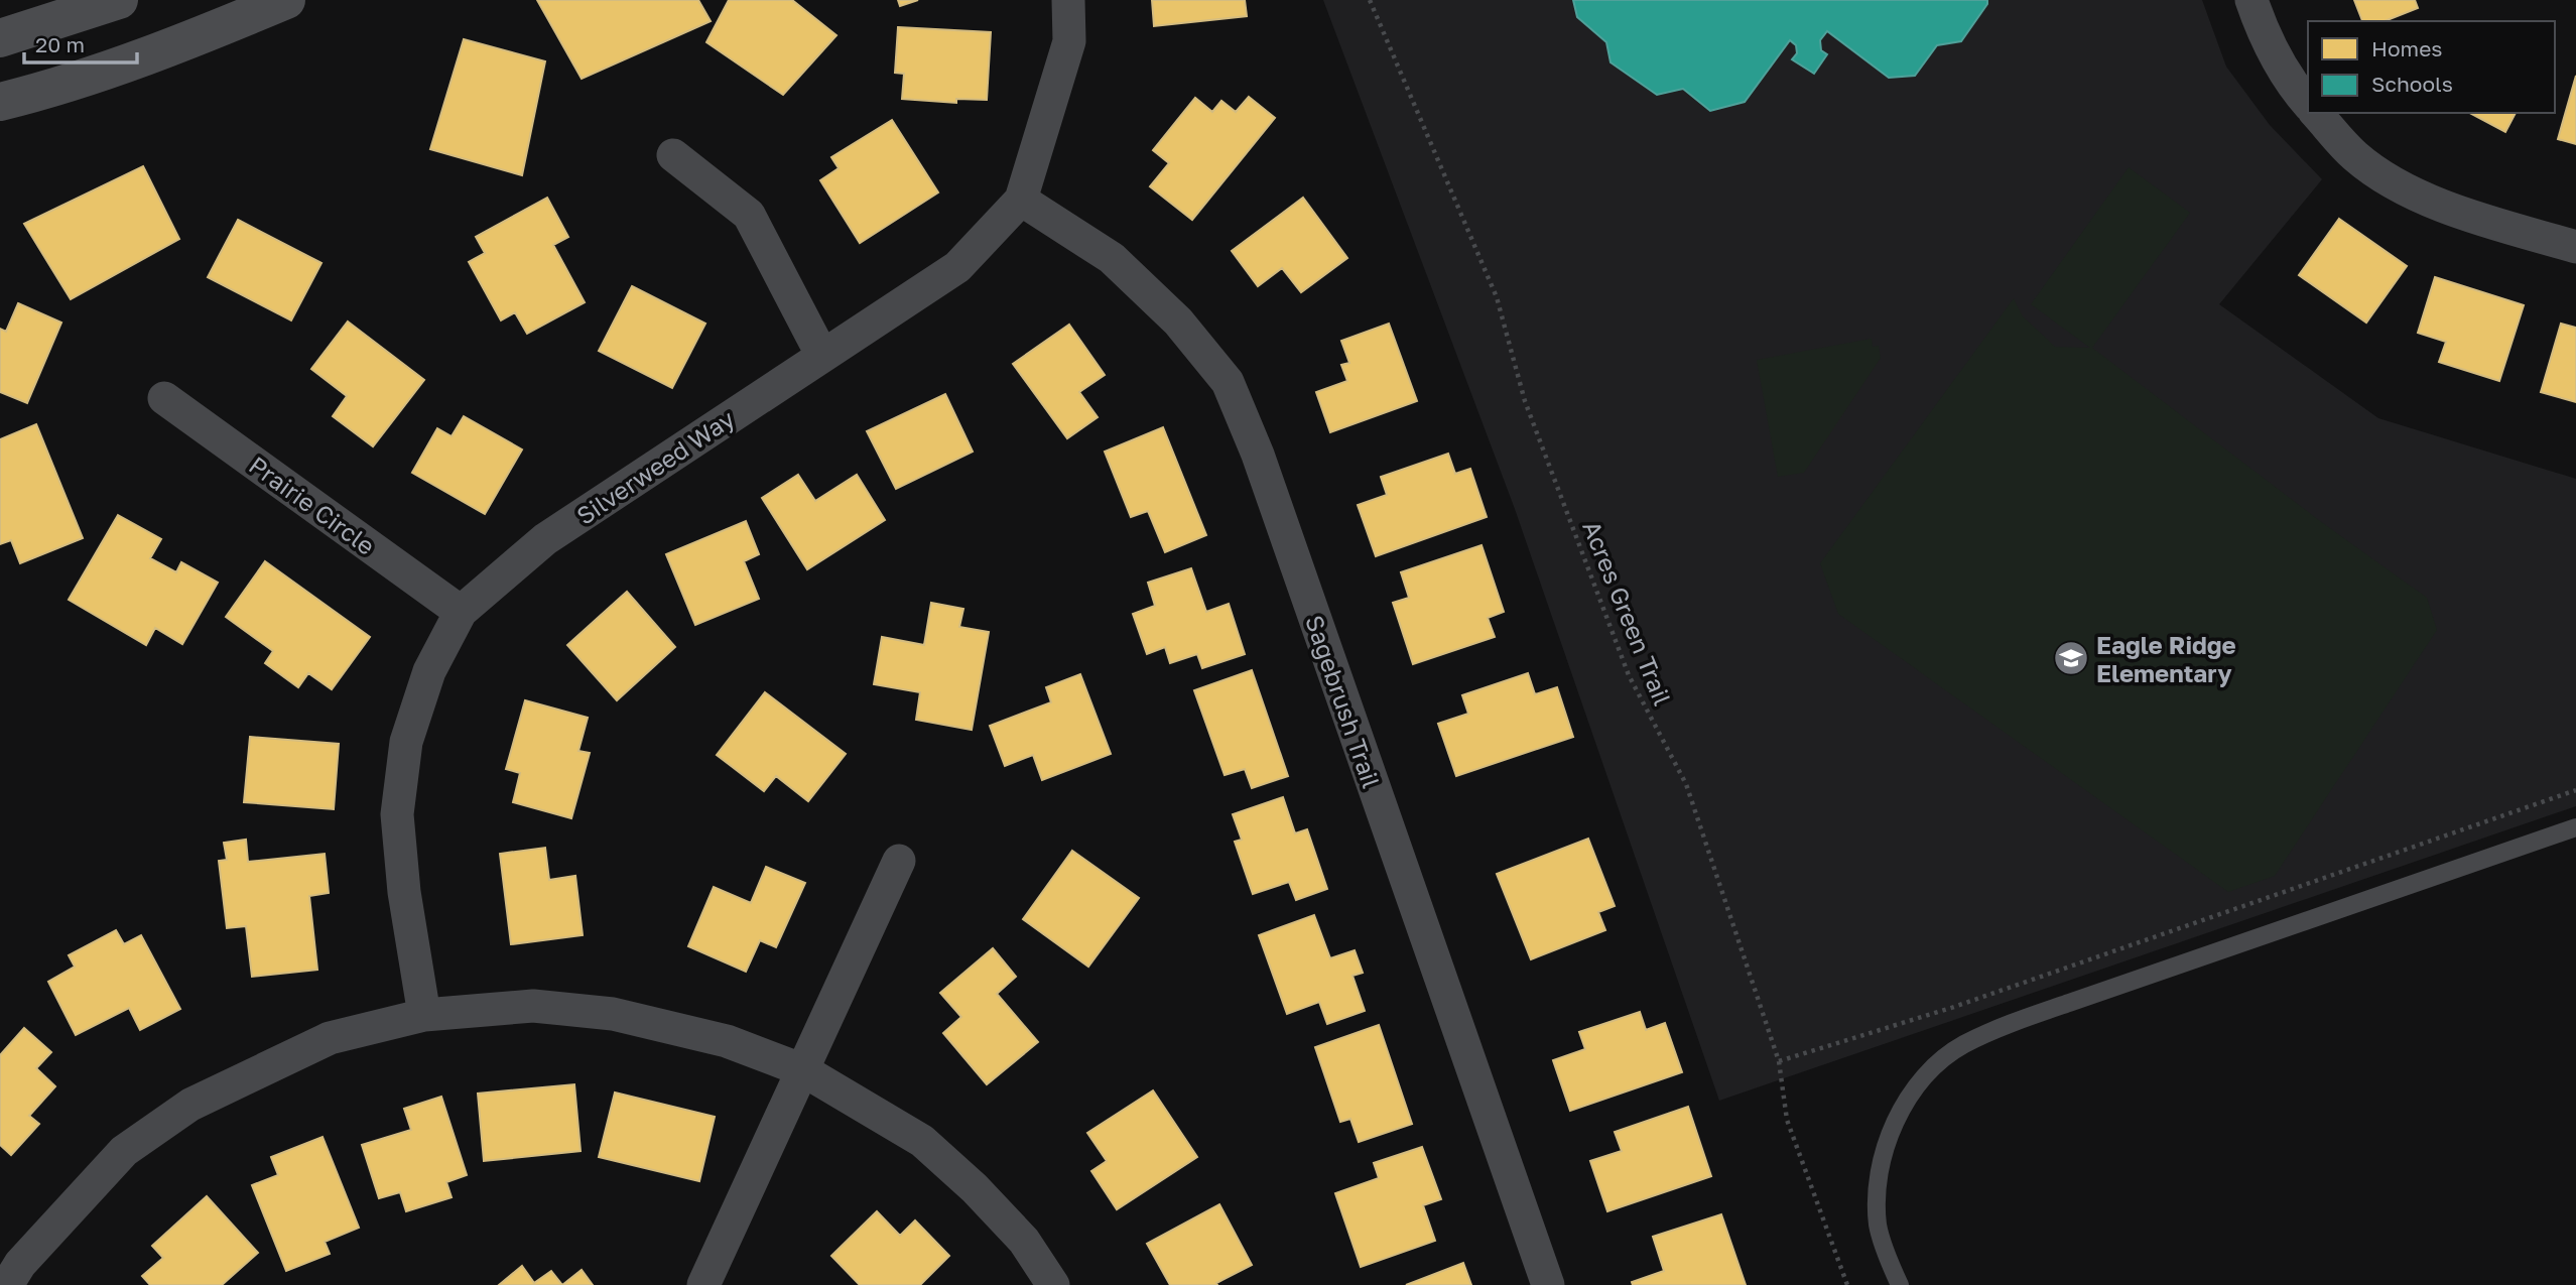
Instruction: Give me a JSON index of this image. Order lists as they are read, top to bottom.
{
  "streets": {
    "street": ["Silverweed Way", "Prairie Circle", "Sagebrush Trail"],
    "path": ["Acres Green Trail"]
  },
  "crossings": [
    ["Silverweed Way", "Prairie Circle"],
    ["Silverweed Way", "Sagebrush Trail"]
  ],
  "places": {
    "school or university": ["Eagle Ridge Elementary"]
  },
  "legend": ["Homes", "Schools"],
  "scale_bar": "20 m"
}
